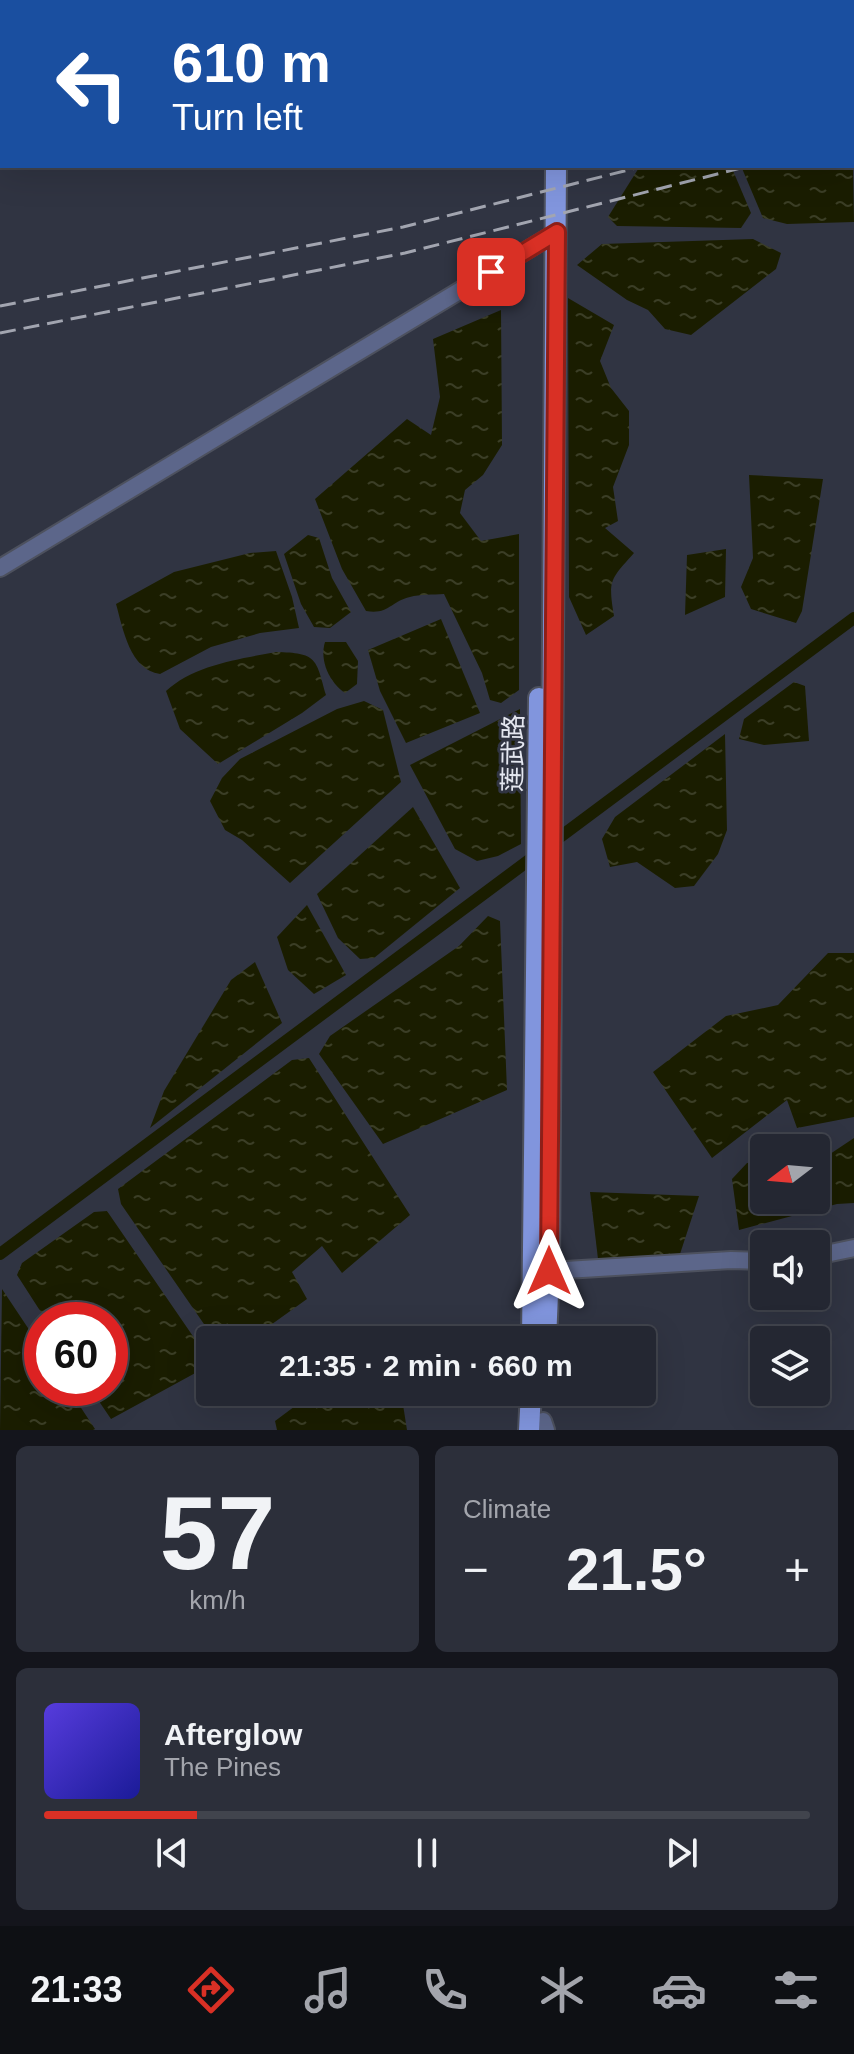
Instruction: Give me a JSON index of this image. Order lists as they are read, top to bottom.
{
  "streets": {
    "main road": ["莲武路"]
  },
  "north": "left",
  "page": {
    "turn": ["610 m", "Turn left"],
    "limit": "60",
    "trip": "21:35 · 2 min · 660 m",
    "tile": [
      ["57", "km/h"],
      "Climate"
    ],
    "heat": ["−", "21.5°", "+"],
    "song": ["Afterglow", "The Pines"],
    "tabs": "21:33"
  }
}
